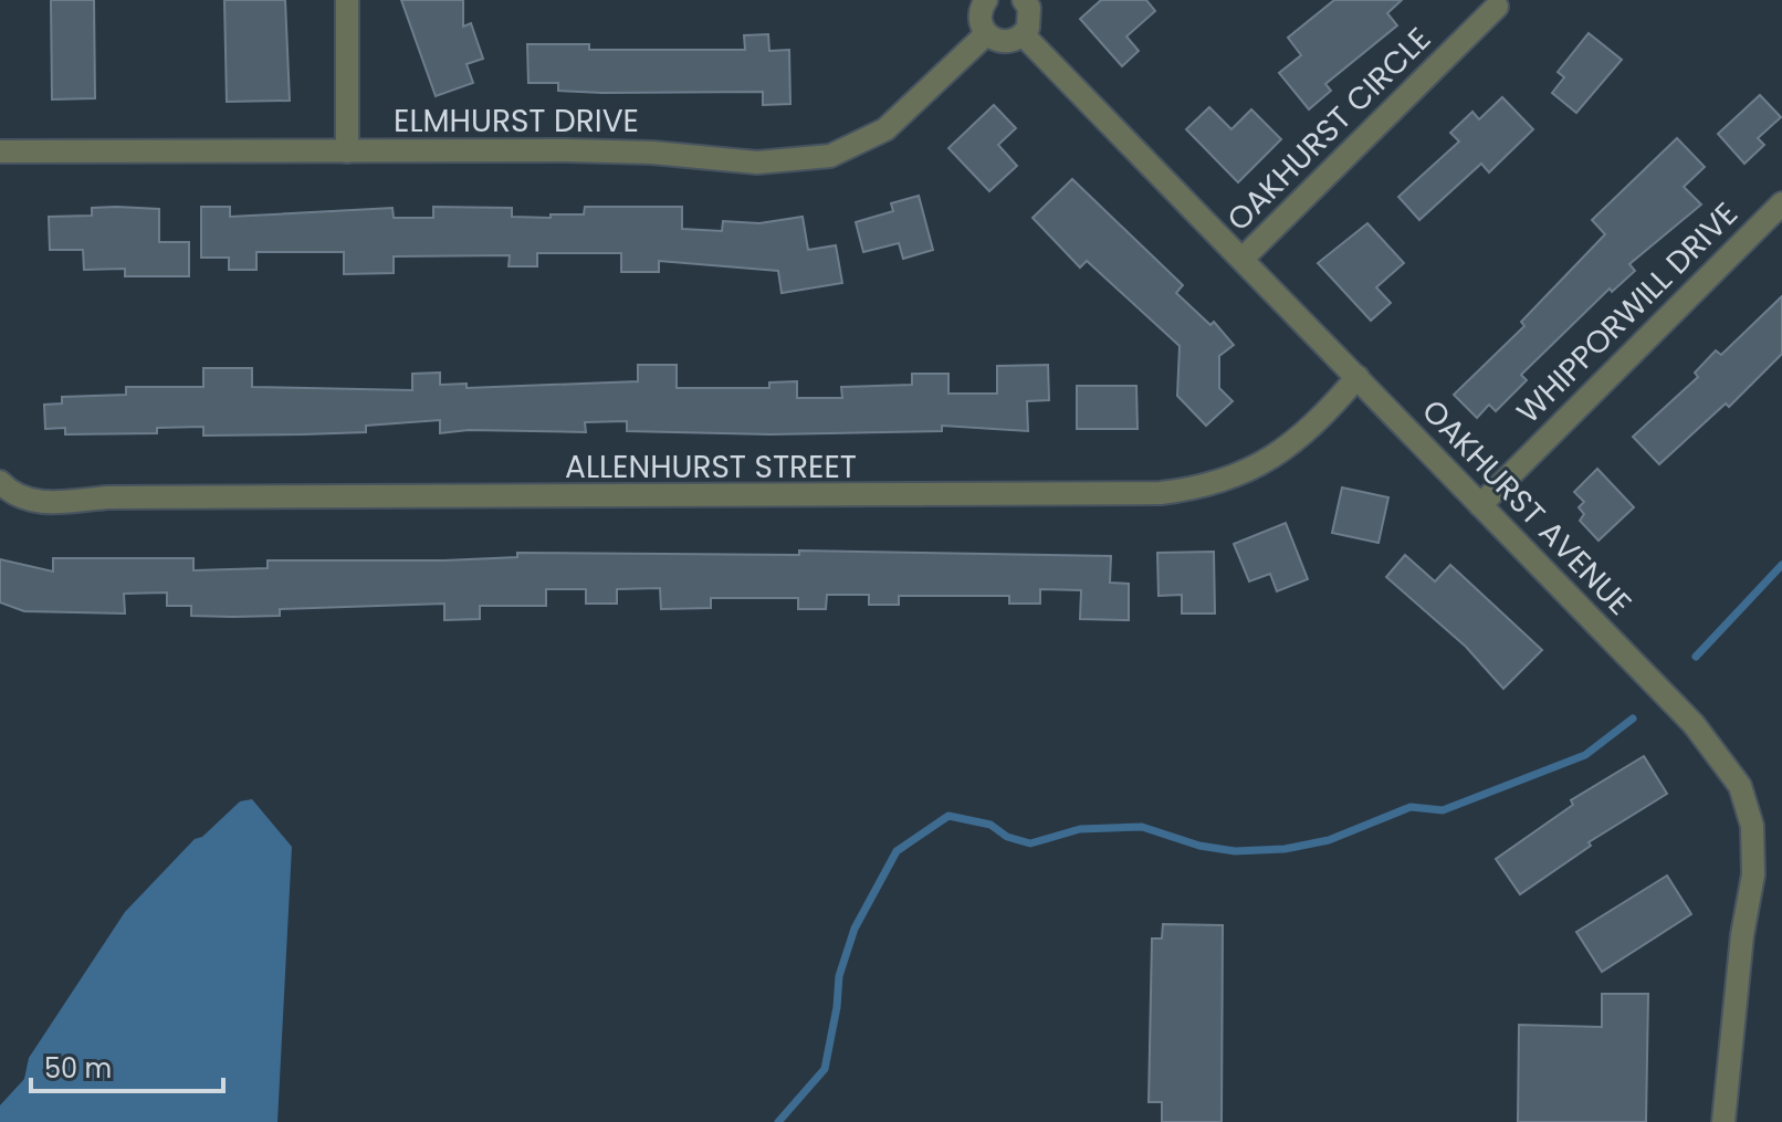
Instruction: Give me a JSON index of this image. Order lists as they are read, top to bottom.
{
  "streets": {
    "street": [
      "ELMHURST DRIVE",
      "OAKHURST CIRCLE",
      "WHIPPORWILL DRIVE",
      "ALLENHURST STREET",
      "OAKHURST AVENUE"
    ]
  },
  "crossings": [
    ["OAKHURST CIRCLE", "OAKHURST AVENUE"],
    ["WHIPPORWILL DRIVE", "OAKHURST AVENUE"],
    ["ALLENHURST STREET", "OAKHURST AVENUE"]
  ],
  "scale_bar": "50 m"
}
